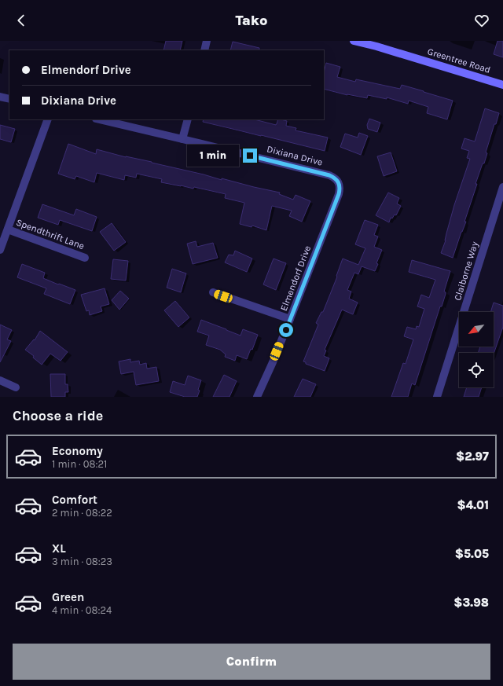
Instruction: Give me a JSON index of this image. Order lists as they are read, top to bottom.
{
  "streets": {
    "street": [
      "Greentree Road",
      "Dixiana Drive",
      "Spendthrift Lane",
      "Claiborne Way",
      "Elmendorf Drive"
    ]
  },
  "crossings": [
    ["Dixiana Drive", "Elmendorf Drive"]
  ],
  "north": "bottom left",
  "page": {
    "header": "Tako",
    "banner": ["Elmendorf Drive", "Dixiana Drive"],
    "bubble": "1 min",
    "heading": "Choose a ride",
    "list": [
      {
        "name": "Economy",
        "note": "1 min · 08:21",
        "value": "$2.97"
      },
      {
        "name": "Comfort",
        "note": "2 min · 08:22",
        "value": "$4.01"
      },
      {
        "name": "XL",
        "note": "3 min · 08:23",
        "value": "$5.05"
      },
      {
        "name": "Green",
        "note": "4 min · 08:24",
        "value": "$3.98"
      }
    ],
    "buttons": "Confirm"
  }
}
